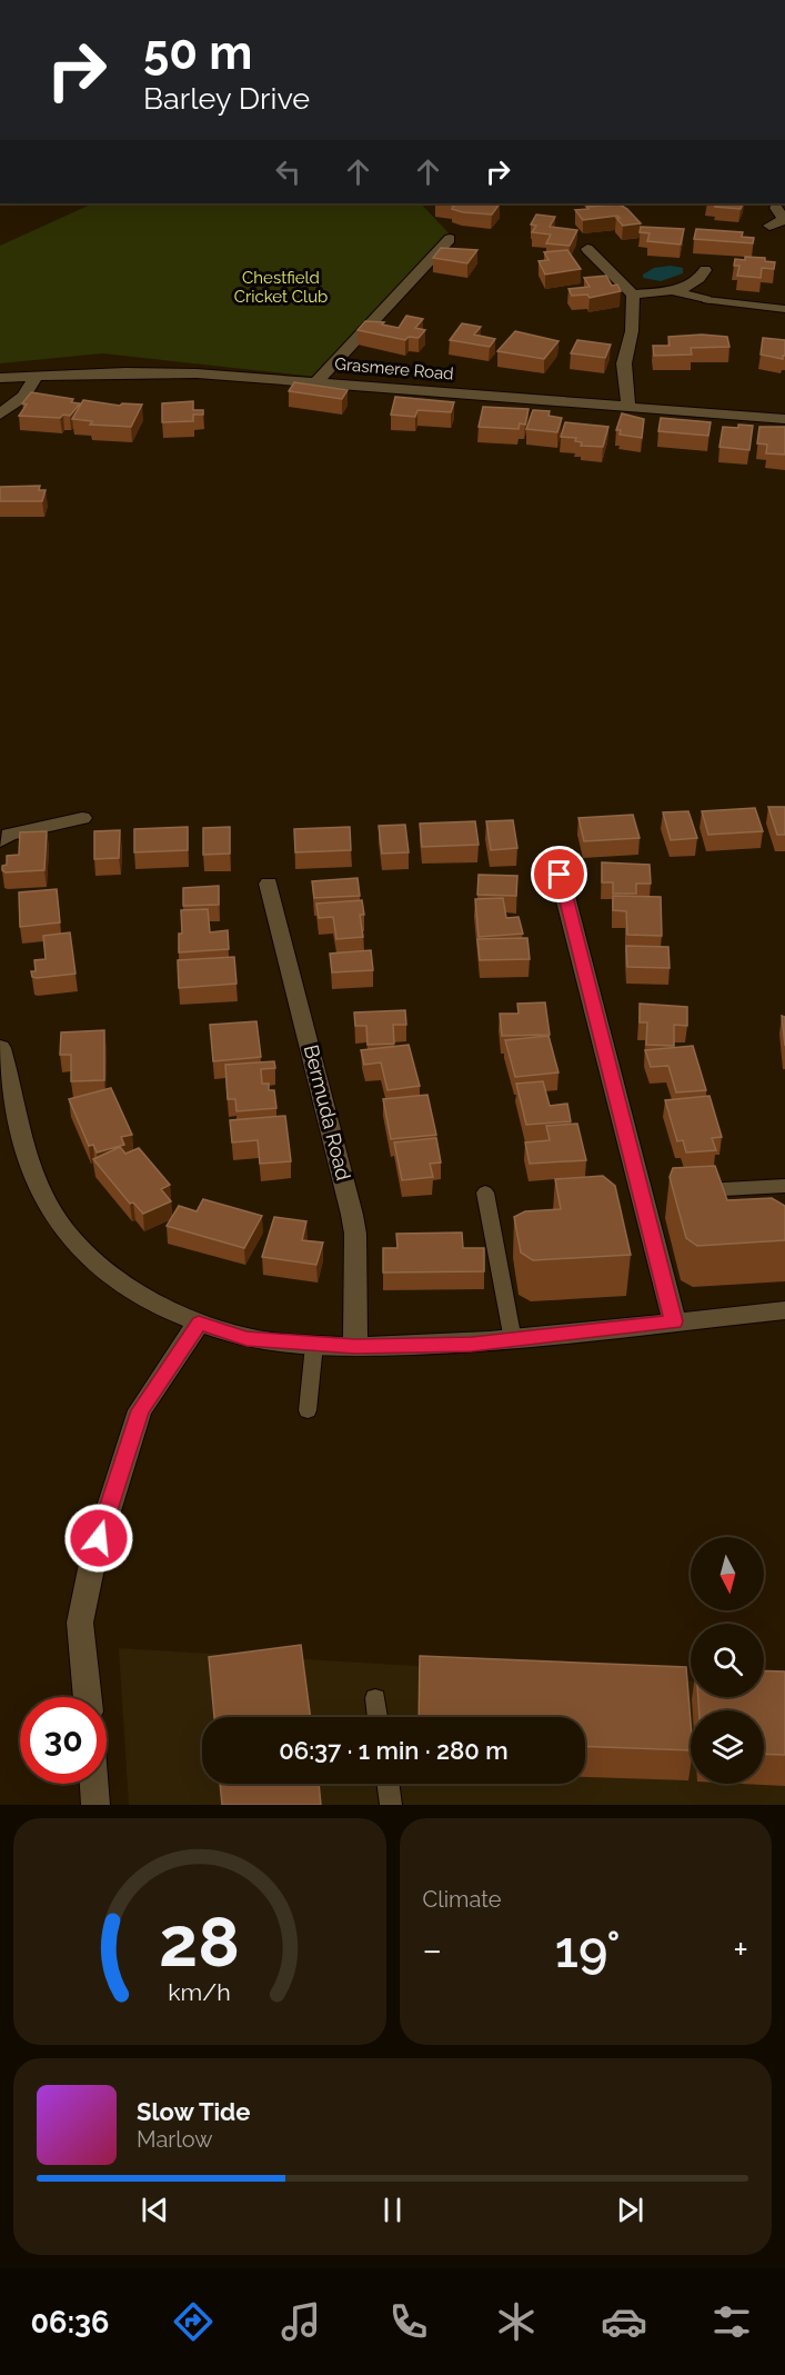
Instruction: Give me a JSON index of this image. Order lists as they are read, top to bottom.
{
  "streets": {
    "street": ["Grasmere Road", "Bermuda Road"]
  },
  "parks": ["Chestfield Cricket Club"],
  "north": "bottom",
  "page": {
    "turn": ["50 m", "Barley Drive"],
    "limit": "30",
    "trip": "06:37 · 1 min · 280 m",
    "tile": "Climate",
    "heat": ["−", "19°", "+"],
    "song": ["Slow Tide", "Marlow"],
    "tabs": "06:36",
    "gauge": ["28", "km/h"]
  }
}
